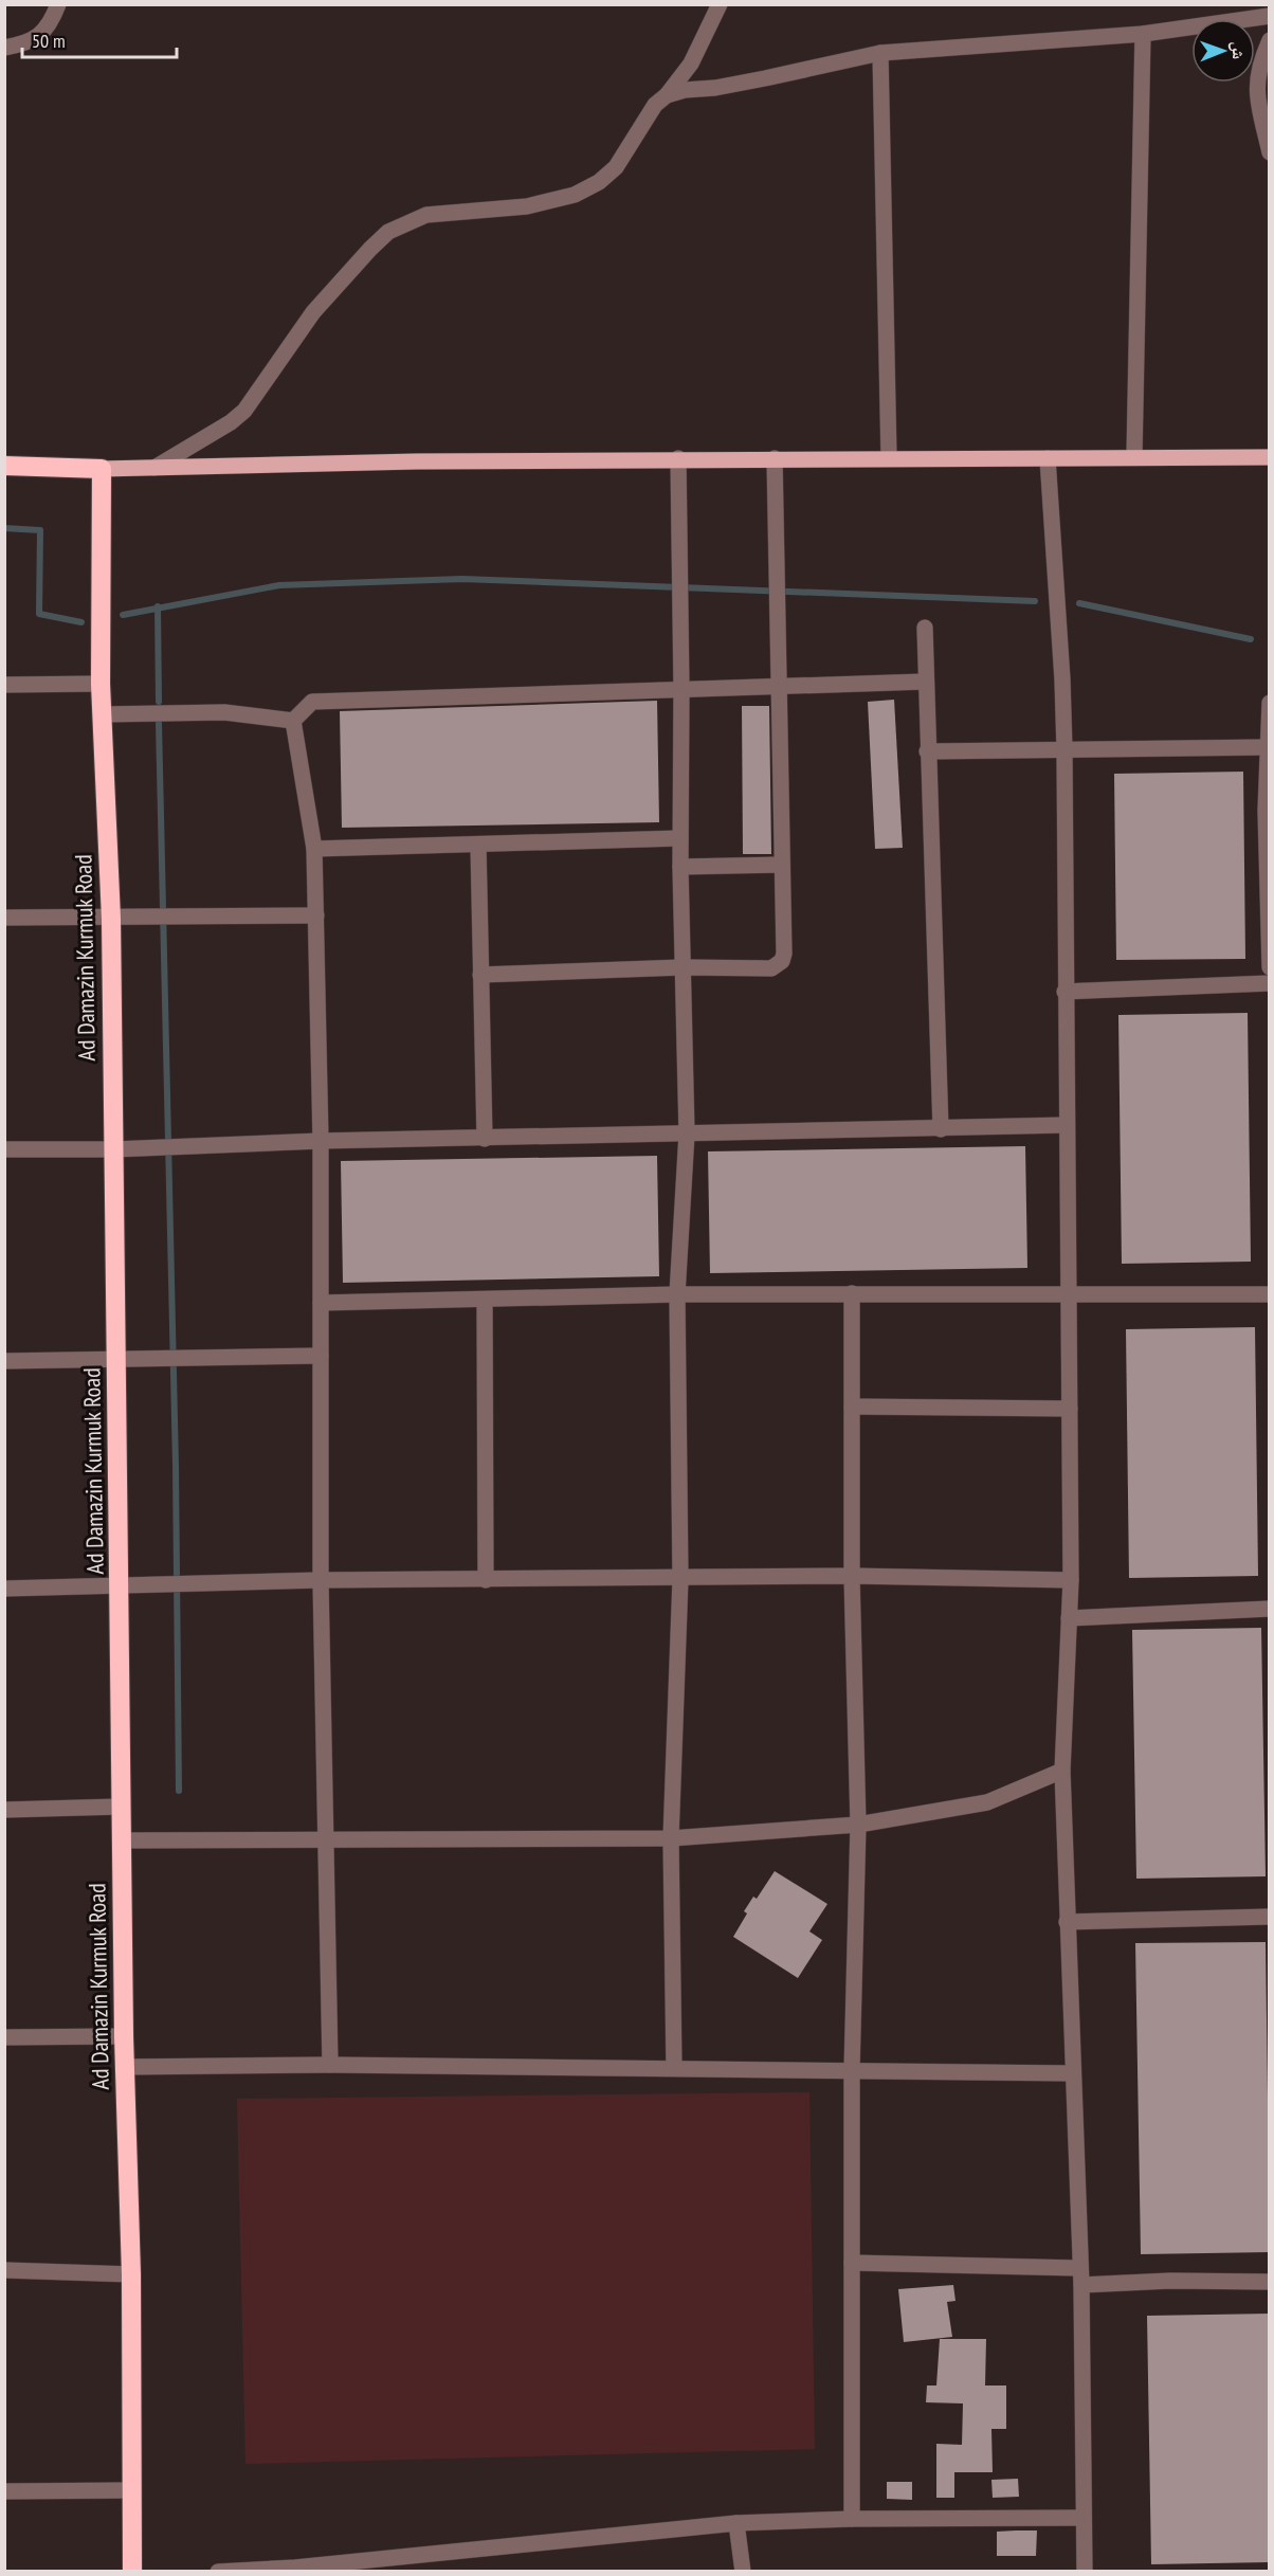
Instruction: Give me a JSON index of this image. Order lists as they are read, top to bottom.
{
  "streets": {
    "highway": ["Ad Damazin Kurmuk Road"]
  },
  "scale_bar": "50 m",
  "north": "right"
}
